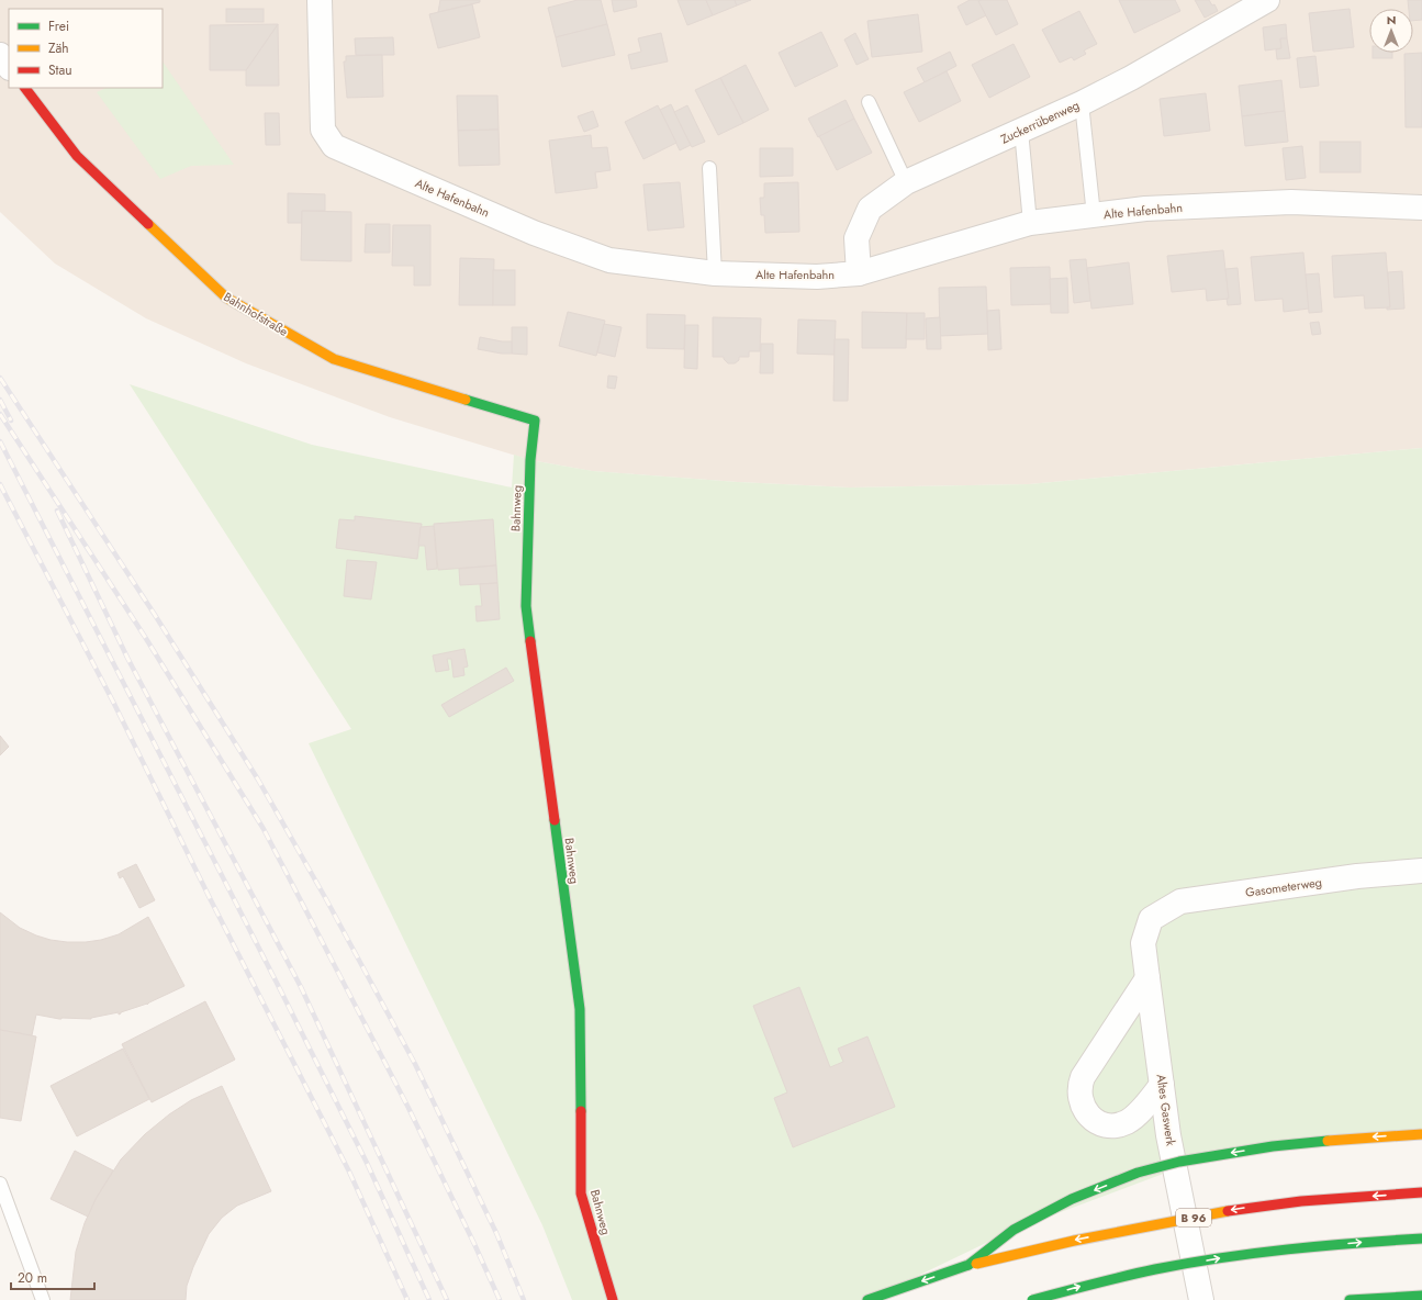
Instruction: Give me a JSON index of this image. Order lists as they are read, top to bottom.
{
  "streets": {
    "main road": ["Bahnhofstraße", "Bahnweg", "B 96"],
    "street": [
      "Zuckerrübenweg",
      "Alte Hafenbahn",
      "Gasometerweg",
      "Altes Gaswerk"
    ]
  },
  "crossings": [
    ["Zuckerrübenweg", "Alte Hafenbahn"],
    ["Bahnhofstraße", "Bahnweg"],
    ["Gasometerweg", "Altes Gaswerk"]
  ],
  "legend": ["Frei", "Zäh", "Stau"],
  "scale_bar": "20 m",
  "north": "top"
}
